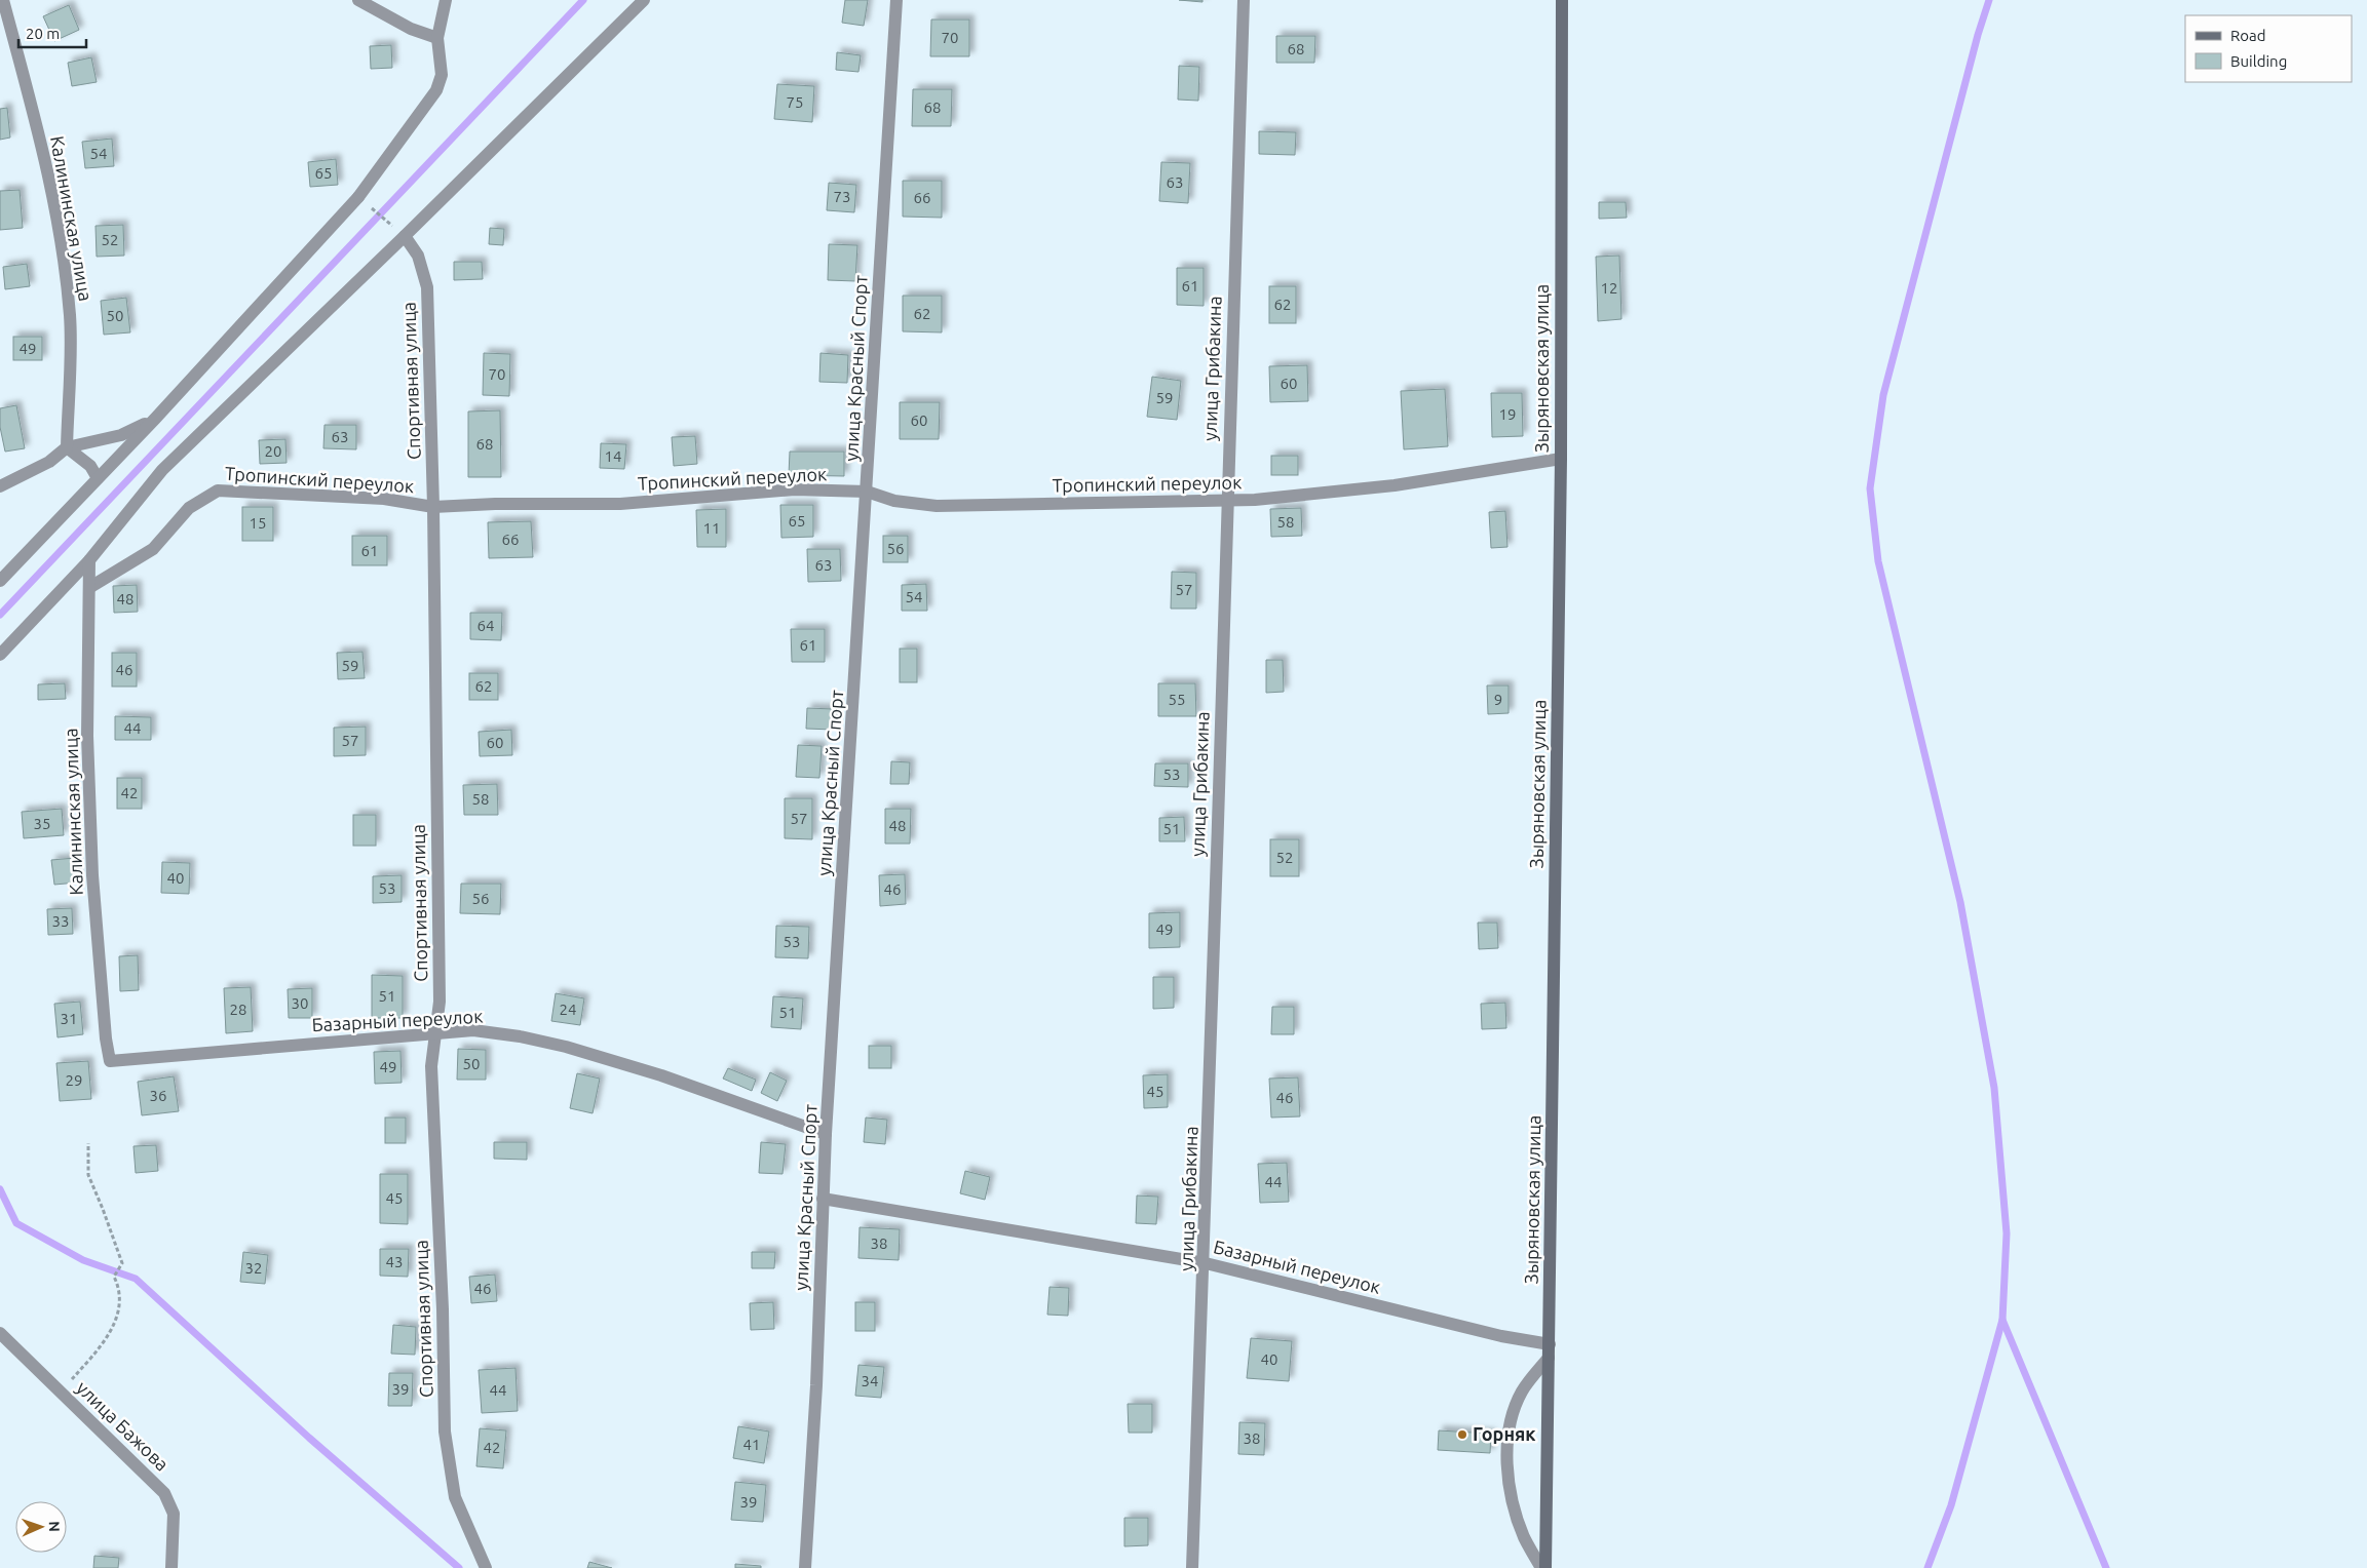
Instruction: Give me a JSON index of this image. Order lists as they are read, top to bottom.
{
  "streets": {
    "street": [
      "Калининская улица",
      "улица Красный Спорт",
      "улица Грибакина",
      "Зыряновская улица",
      "Спортивная улица",
      "Тропинский переулок",
      "Базарный переулок",
      "улица Бажова"
    ]
  },
  "crossings": [
    ["Калининская улица", "Тропинский переулок"],
    ["Калининская улица", "Базарный переулок"],
    ["улица Красный Спорт", "Тропинский переулок"],
    ["улица Красный Спорт", "Базарный переулок"],
    ["улица Грибакина", "Тропинский переулок"],
    ["улица Грибакина", "Базарный переулок"],
    ["Зыряновская улица", "Тропинский переулок"],
    ["Зыряновская улица", "Базарный переулок"],
    ["Спортивная улица", "Тропинский переулок"],
    ["Спортивная улица", "Базарный переулок"]
  ],
  "places": ["Горняк"],
  "house_numbers": [
    "70",
    "68",
    "75",
    "68",
    "54",
    "65",
    "63",
    "73",
    "66",
    "52",
    "61",
    "12",
    "62",
    "62",
    "50",
    "49",
    "70",
    "60",
    "59",
    "19",
    "60",
    "63",
    "68",
    "20",
    "14",
    "65",
    "58",
    "15",
    "11",
    "66",
    "56",
    "61",
    "63",
    "57",
    "54",
    "48",
    "64",
    "61",
    "59",
    "46",
    "62",
    "55",
    "9",
    "44",
    "57",
    "60",
    "53",
    "42",
    "58",
    "57",
    "35",
    "48",
    "51",
    "52",
    "40",
    "53",
    "46",
    "56",
    "33",
    "49",
    "53",
    "51",
    "30",
    "28",
    "24",
    "51",
    "31",
    "50",
    "49",
    "29",
    "45",
    "36",
    "46",
    "44",
    "45",
    "38",
    "43",
    "32",
    "46",
    "40",
    "34",
    "39",
    "44",
    "38",
    "41",
    "42",
    "39"
  ],
  "legend": ["Road", "Building"],
  "scale_bar": "20 m",
  "north": "right"
}
